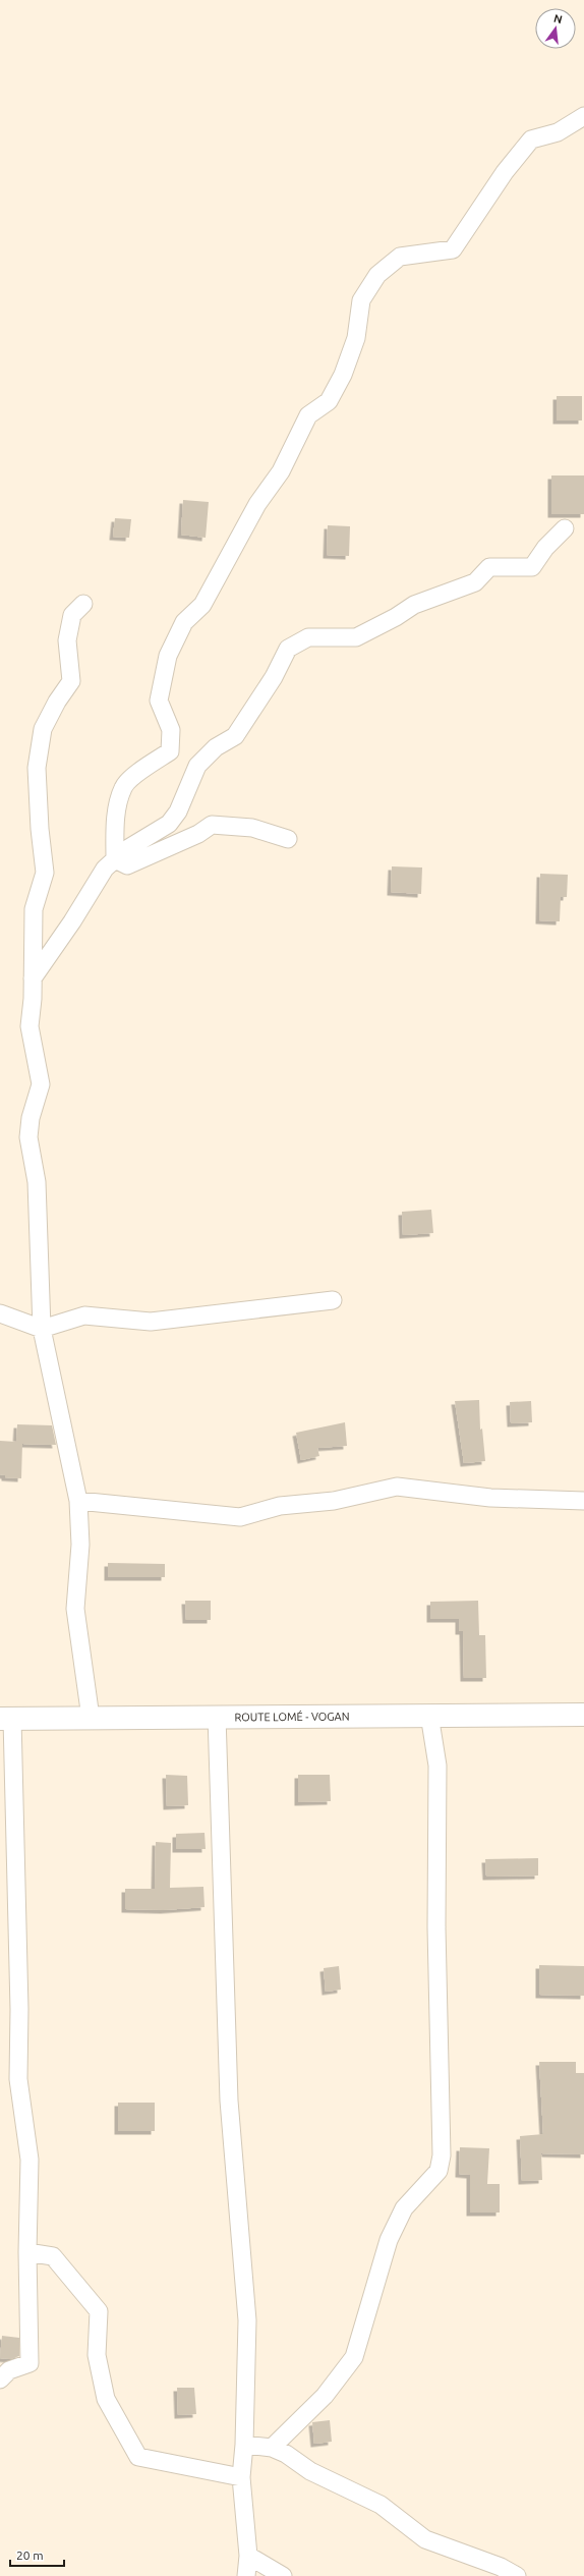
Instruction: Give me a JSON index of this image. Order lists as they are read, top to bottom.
{
  "streets": {
    "main road": ["ROUTE LOMÉ - VOGAN"]
  },
  "scale_bar": "20 m",
  "north": "top"
}
